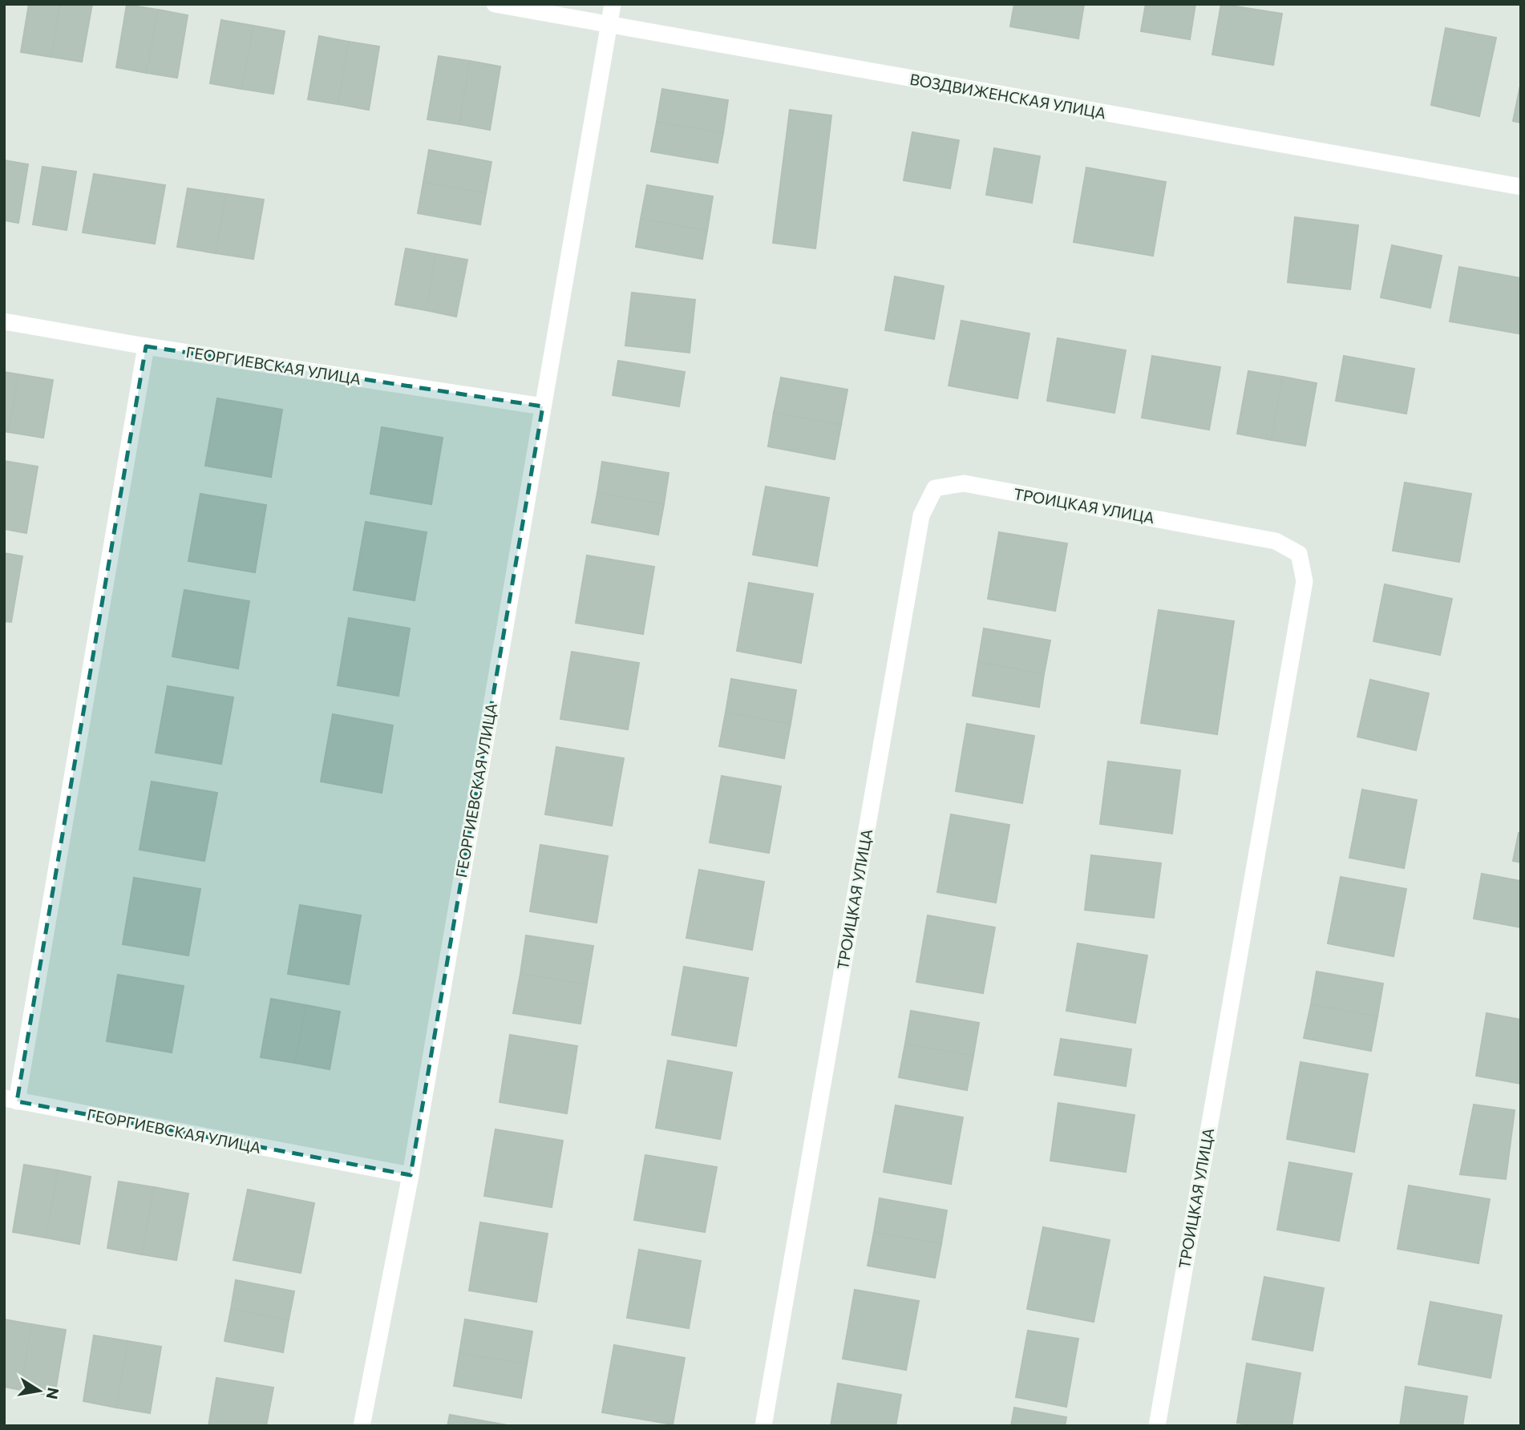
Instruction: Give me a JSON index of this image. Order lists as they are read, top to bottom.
{
  "streets": {
    "street": ["ВОЗДВИЖЕНСКАЯ УЛИЦА", "ГЕОРГИЕВСКАЯ УЛИЦА", "ТРОИЦКАЯ УЛИЦА"]
  },
  "crossings": [
    ["ВОЗДВИЖЕНСКАЯ УЛИЦА", "ГЕОРГИЕВСКАЯ УЛИЦА"]
  ],
  "north": "right"
}
